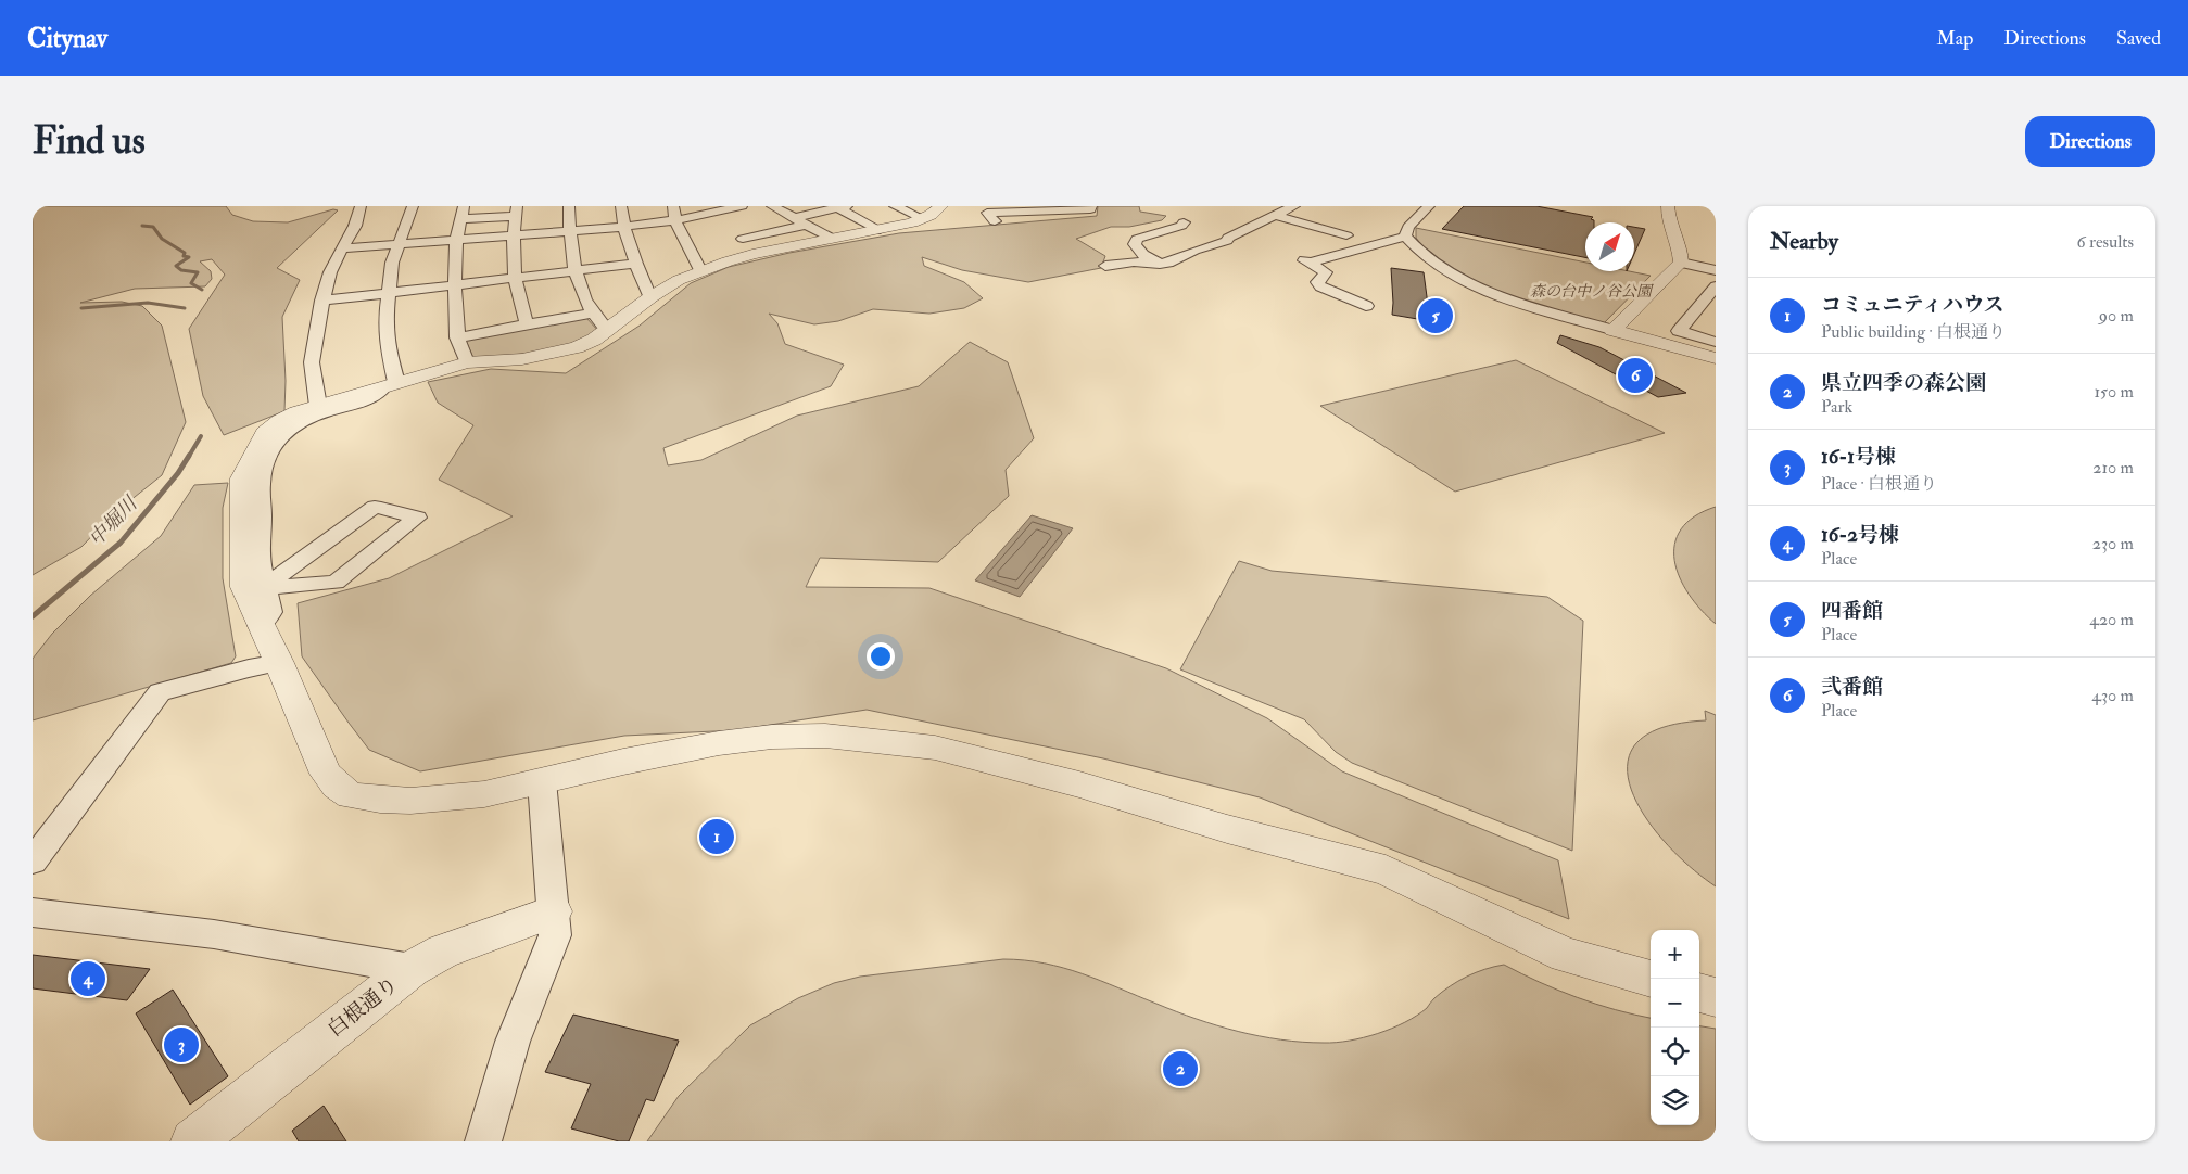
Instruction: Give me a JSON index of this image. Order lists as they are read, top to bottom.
{
  "streets": {
    "street": ["白根通り"]
  },
  "water": ["中堀川"],
  "parks": ["森の台中ノ谷公園"],
  "north": "top right",
  "page": {
    "header": "Citynav",
    "nav": ["Map", "Directions", "Saved"],
    "buttons": "Directions",
    "title": "Find us",
    "heading": ["Nearby", "6 results"],
    "list": [
      {
        "mark": "1",
        "name": "コミュニティハウス",
        "note": "Public building · 白根通り",
        "value": "90 m"
      },
      {
        "mark": "2",
        "name": "県立四季の森公園",
        "note": "Park",
        "value": "150 m"
      },
      {
        "mark": "3",
        "name": "16-1号棟",
        "note": "Place · 白根通り",
        "value": "210 m"
      },
      {
        "mark": "4",
        "name": "16-2号棟",
        "note": "Place",
        "value": "230 m"
      },
      {
        "mark": "5",
        "name": "四番館",
        "note": "Place",
        "value": "420 m"
      },
      {
        "mark": "6",
        "name": "弐番館",
        "note": "Place",
        "value": "430 m"
      }
    ],
    "pins": [
      "5",
      "6",
      "1",
      "4",
      "3",
      "2"
    ],
    "map_buttons": ["+", "−"]
  }
}
